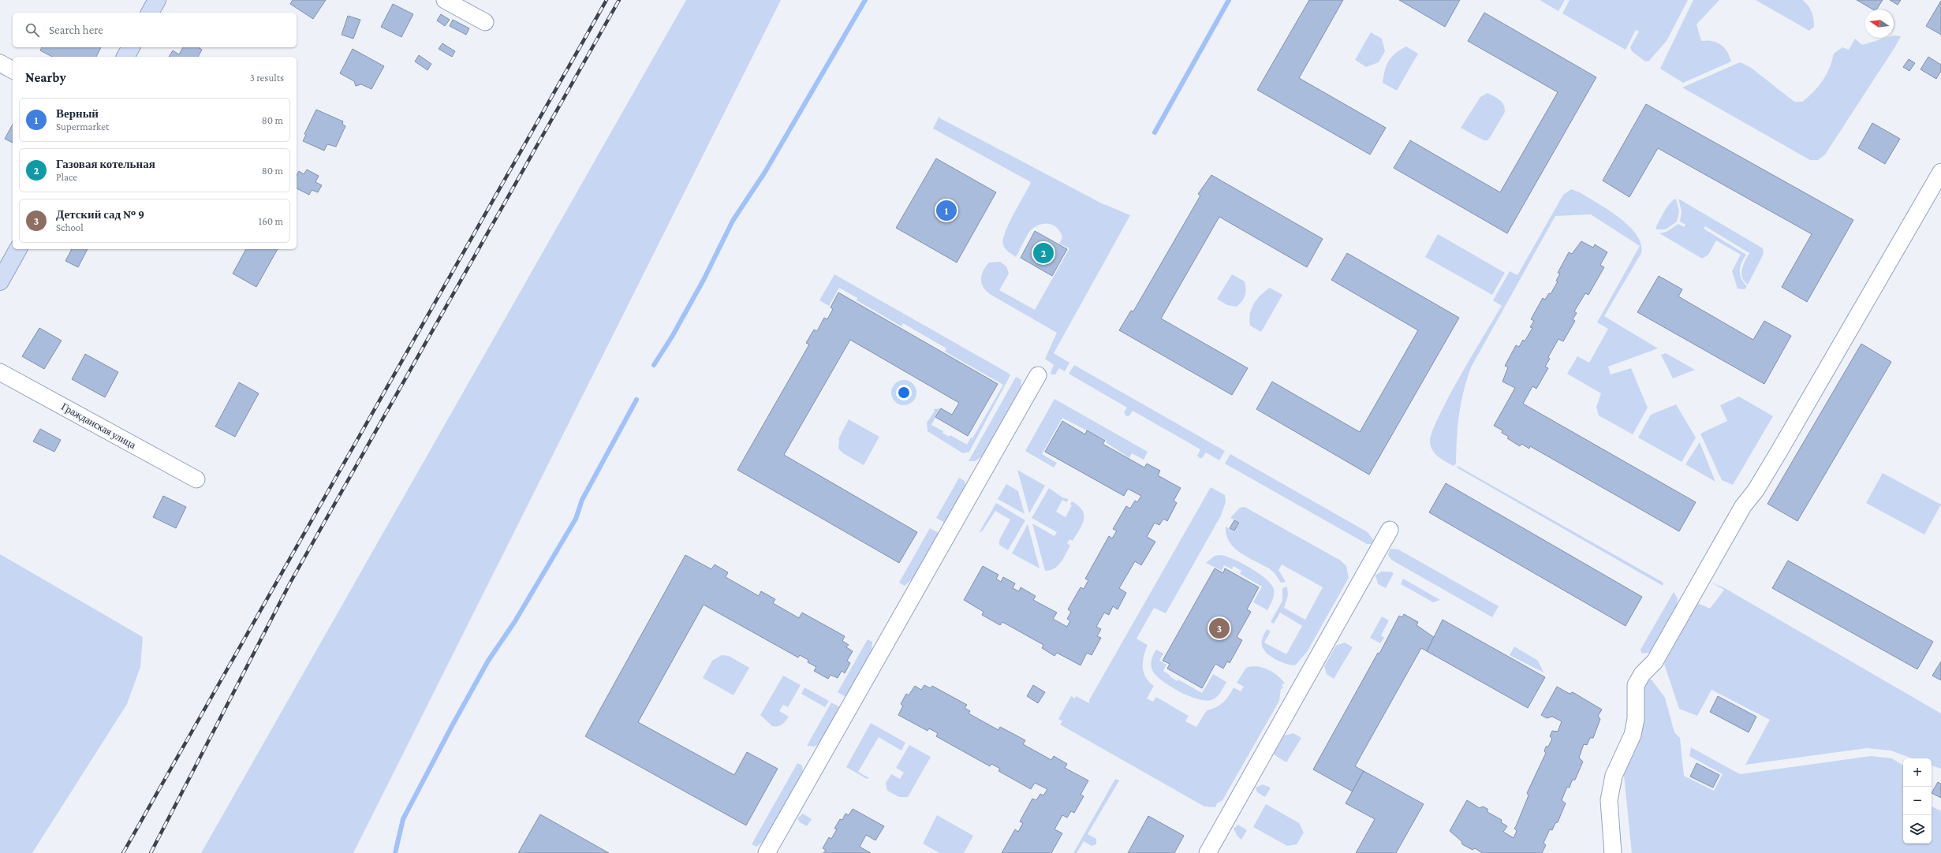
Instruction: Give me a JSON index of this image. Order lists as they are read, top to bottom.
{
  "streets": {
    "street": ["Гражданская улица"]
  },
  "north": "left",
  "page": {
    "search": "Search here",
    "heading": ["Nearby", "3 results"],
    "list": [
      {
        "mark": "1",
        "name": "Верный",
        "note": "Supermarket",
        "value": "80 m"
      },
      {
        "mark": "2",
        "name": "Газовая котельная",
        "note": "Place",
        "value": "80 m"
      },
      {
        "mark": "3",
        "name": "Детский сад № 9",
        "note": "School",
        "value": "160 m"
      }
    ],
    "pins": ["1", "2", "3"],
    "map_buttons": ["+", "−"]
  }
}
